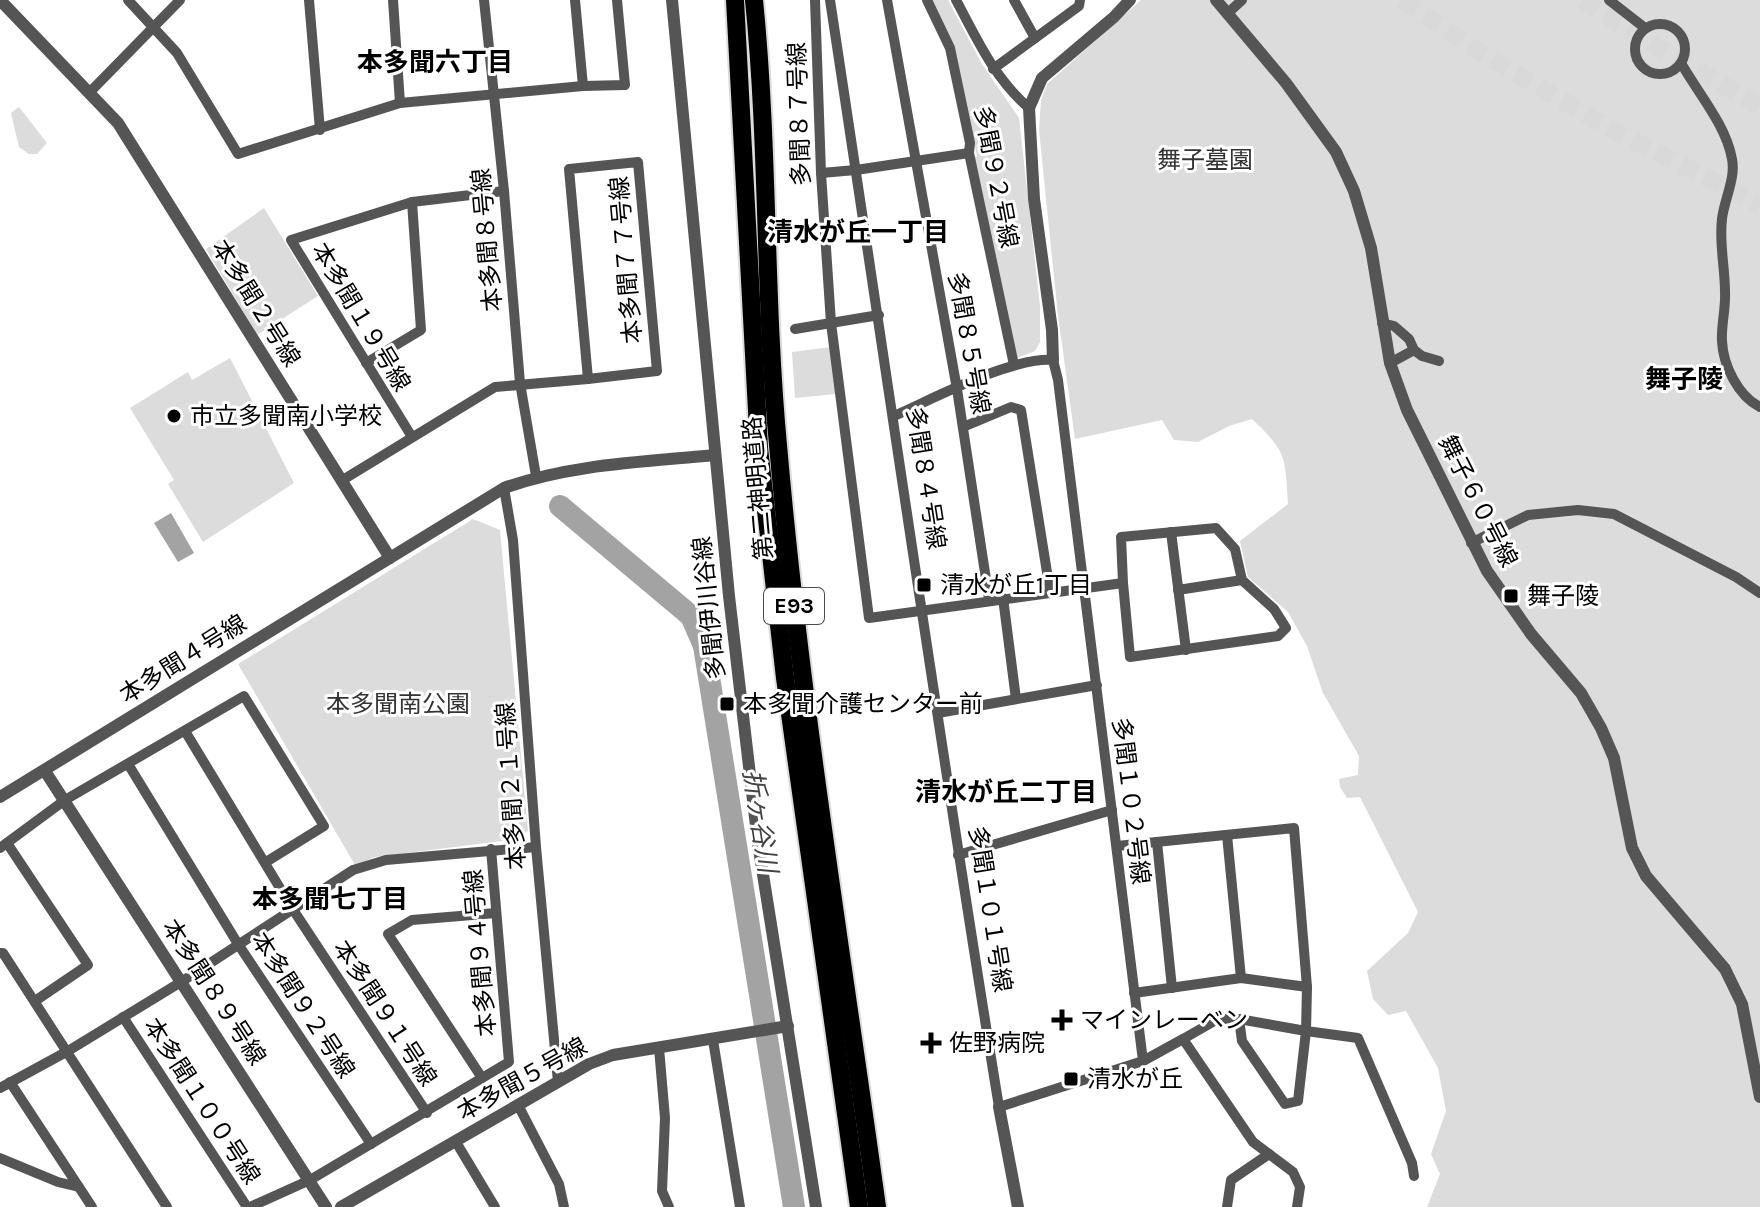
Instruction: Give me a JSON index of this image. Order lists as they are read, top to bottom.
{
  "streets": {
    "highway": ["第二神明道路", "E93"],
    "street": [
      "多聞８７号線",
      "多聞９２号線",
      "本多聞８号線",
      "本多聞７７号線",
      "本多聞２号線",
      "本多聞１９号線",
      "多聞８５号線",
      "多聞８４号線",
      "舞子６０号線",
      "多聞伊川谷線",
      "本多聞４号線",
      "本多聞２１号線",
      "多聞１０２号線",
      "多聞１０１号線",
      "本多聞９４号線",
      "本多聞８９号線",
      "本多聞９２号線",
      "本多聞９１号線",
      "本多聞５号線",
      "本多聞１００号線"
    ]
  },
  "crossings": [
    ["多聞８７号線", "多聞８４号線"],
    ["本多聞８号線", "本多聞７７号線"],
    ["本多聞８号線", "本多聞１９号線"],
    ["本多聞７７号線", "本多聞２号線"],
    ["本多聞７７号線", "本多聞１９号線"],
    ["本多聞２号線", "本多聞４号線"],
    ["多聞８４号線", "多聞１０１号線"],
    ["多聞伊川谷線", "本多聞５号線"],
    ["本多聞４号線", "本多聞８９号線"],
    ["本多聞２１号線", "本多聞５号線"],
    ["本多聞９４号線", "本多聞８９号線"],
    ["本多聞９４号線", "本多聞９２号線"],
    ["本多聞９４号線", "本多聞９１号線"],
    ["本多聞９４号線", "本多聞１００号線"]
  ],
  "districts": [
    "本多聞六丁目",
    "清水が丘一丁目",
    "舞子陵",
    "清水が丘二丁目",
    "本多聞七丁目"
  ],
  "water": ["折ヶ谷川"],
  "parks": ["舞子墓園", "本多聞南公園"],
  "places": {
    "other": ["市立多聞南小学校"],
    "transit": [
      "清水が丘1丁目",
      "舞子陵",
      "本多聞介護センター前",
      "清水が丘"
    ],
    "health": ["マインレーベン", "佐野病院"]
  }
}
